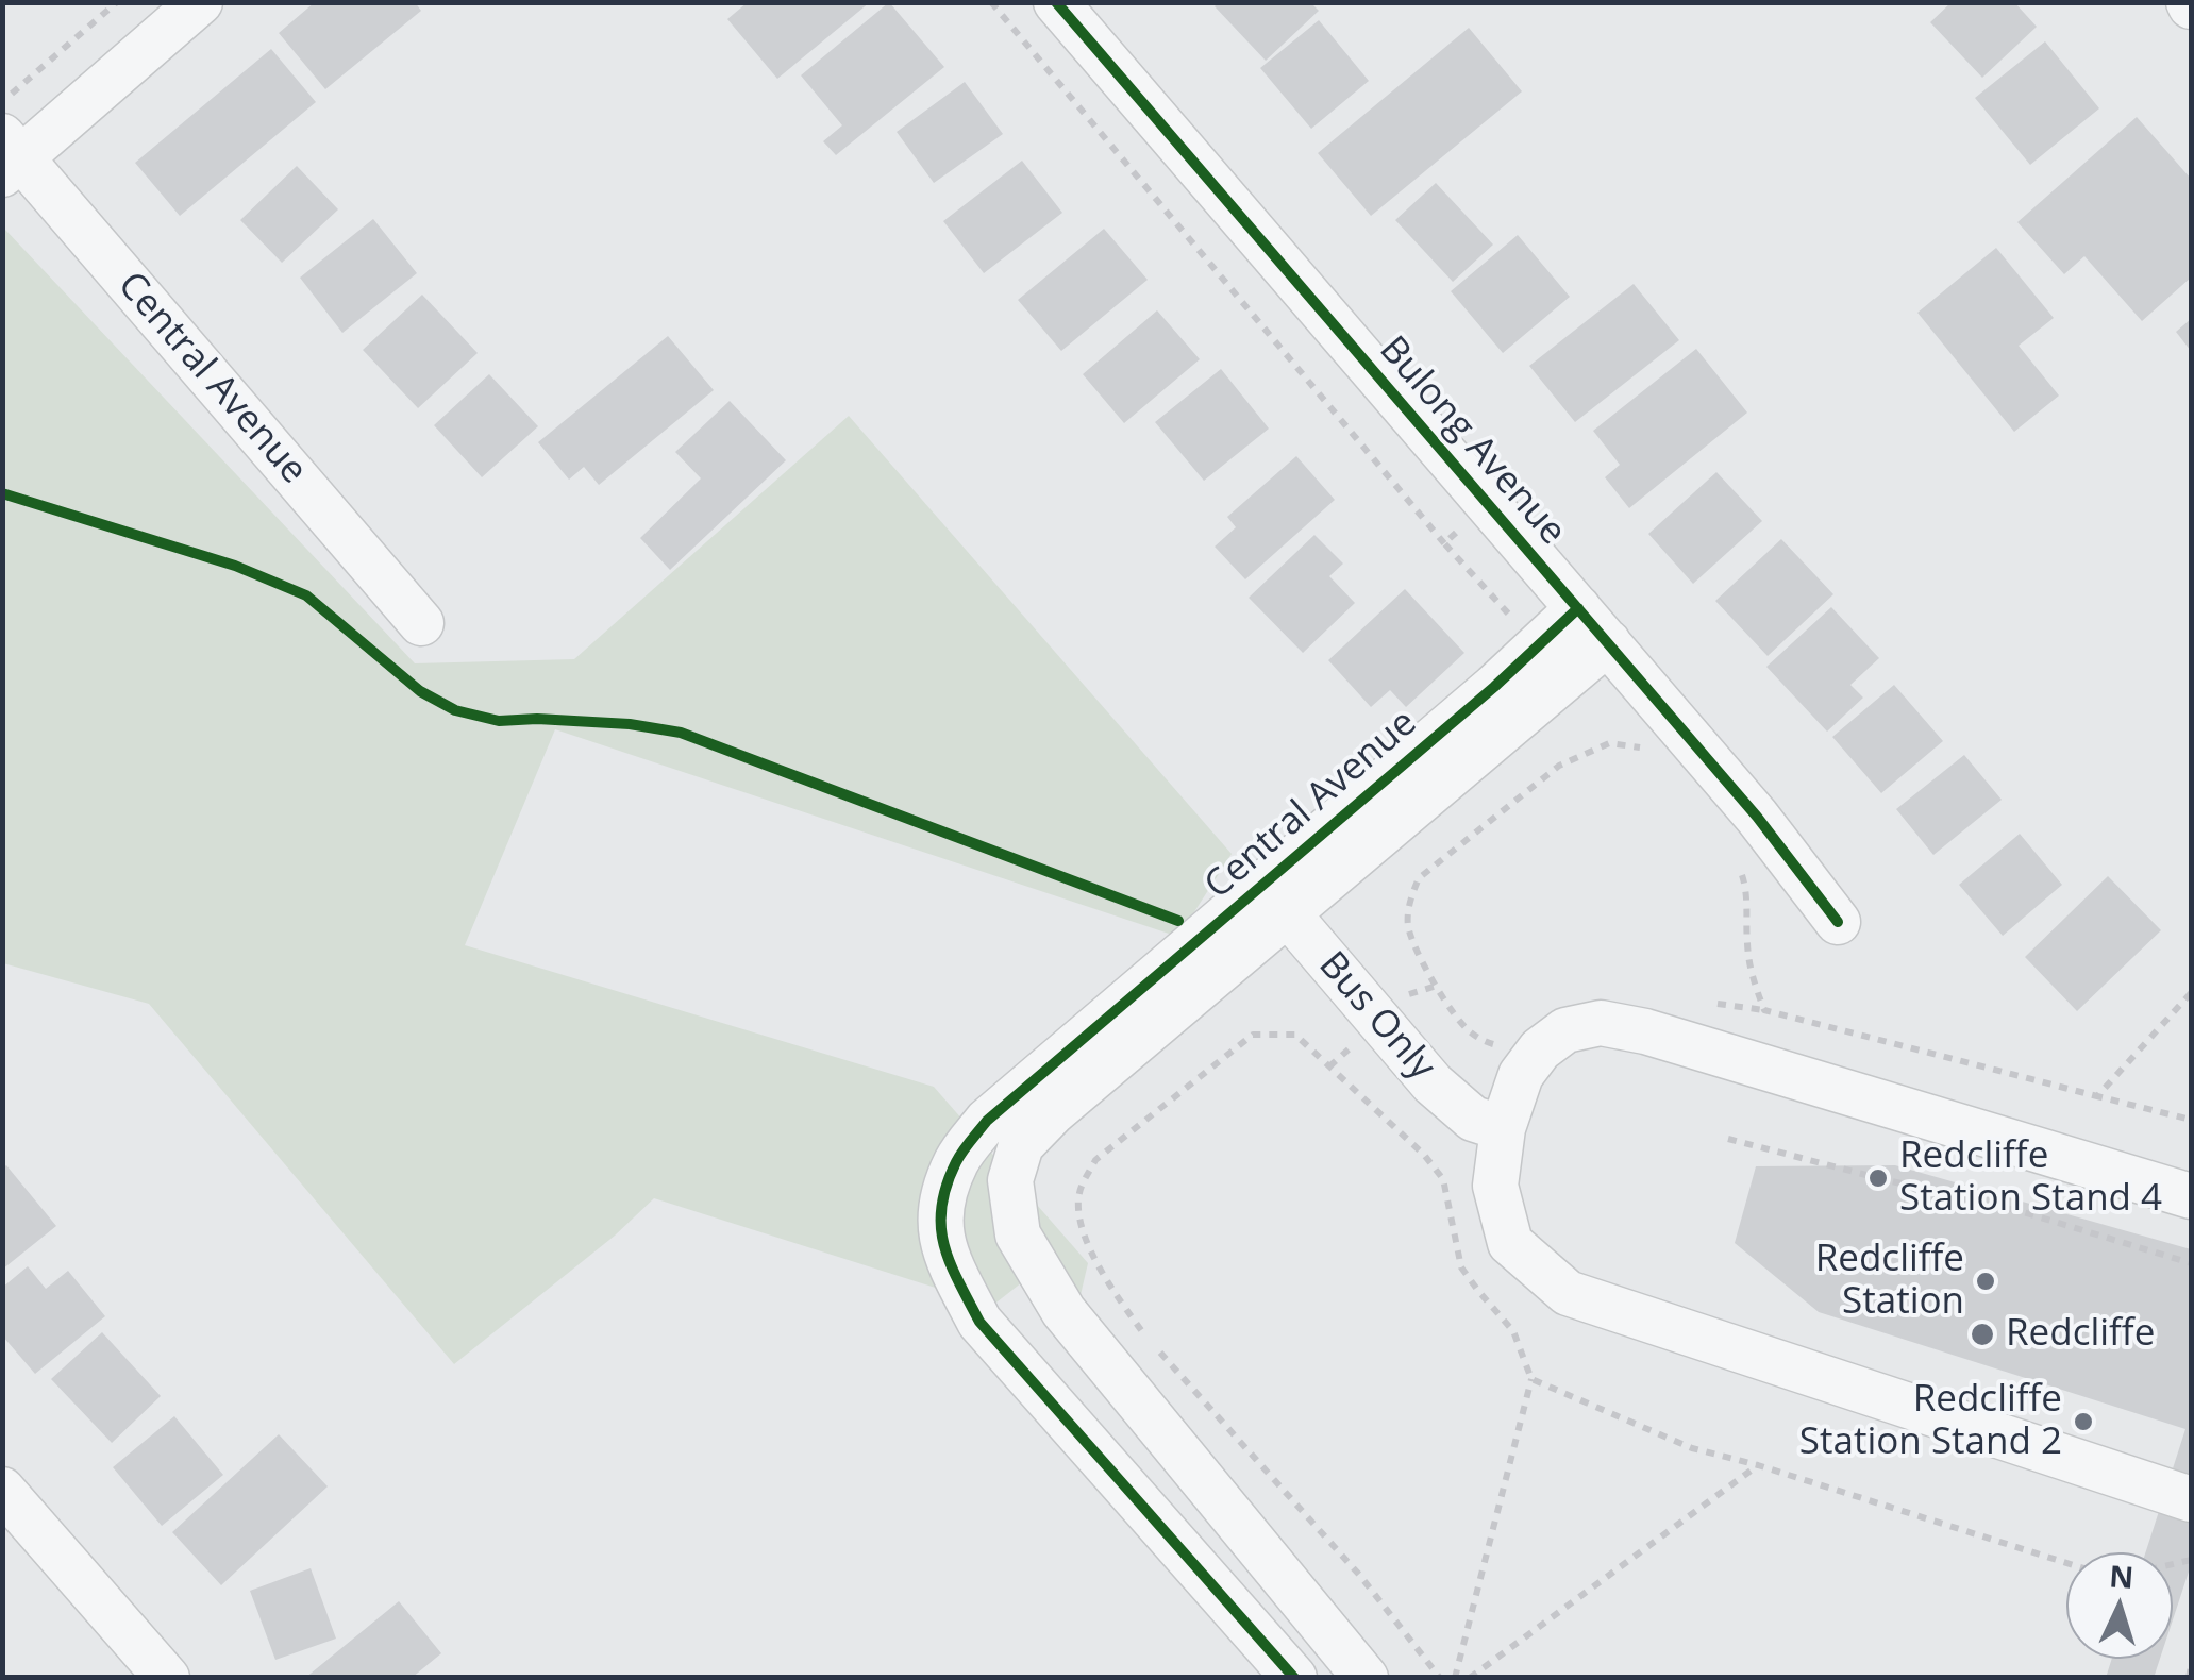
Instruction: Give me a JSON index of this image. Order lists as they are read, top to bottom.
{
  "streets": {
    "street": ["Central Avenue", "Bulong Avenue", "Bus Only"]
  },
  "crossings": [
    ["Central Avenue", "Bulong Avenue"],
    ["Central Avenue", "Bus Only"]
  ],
  "places": [
    "Redcliffe Station Stand 4",
    "Redcliffe Station",
    "Redcliffe",
    "Redcliffe Station Stand 2"
  ],
  "north": "top"
}
